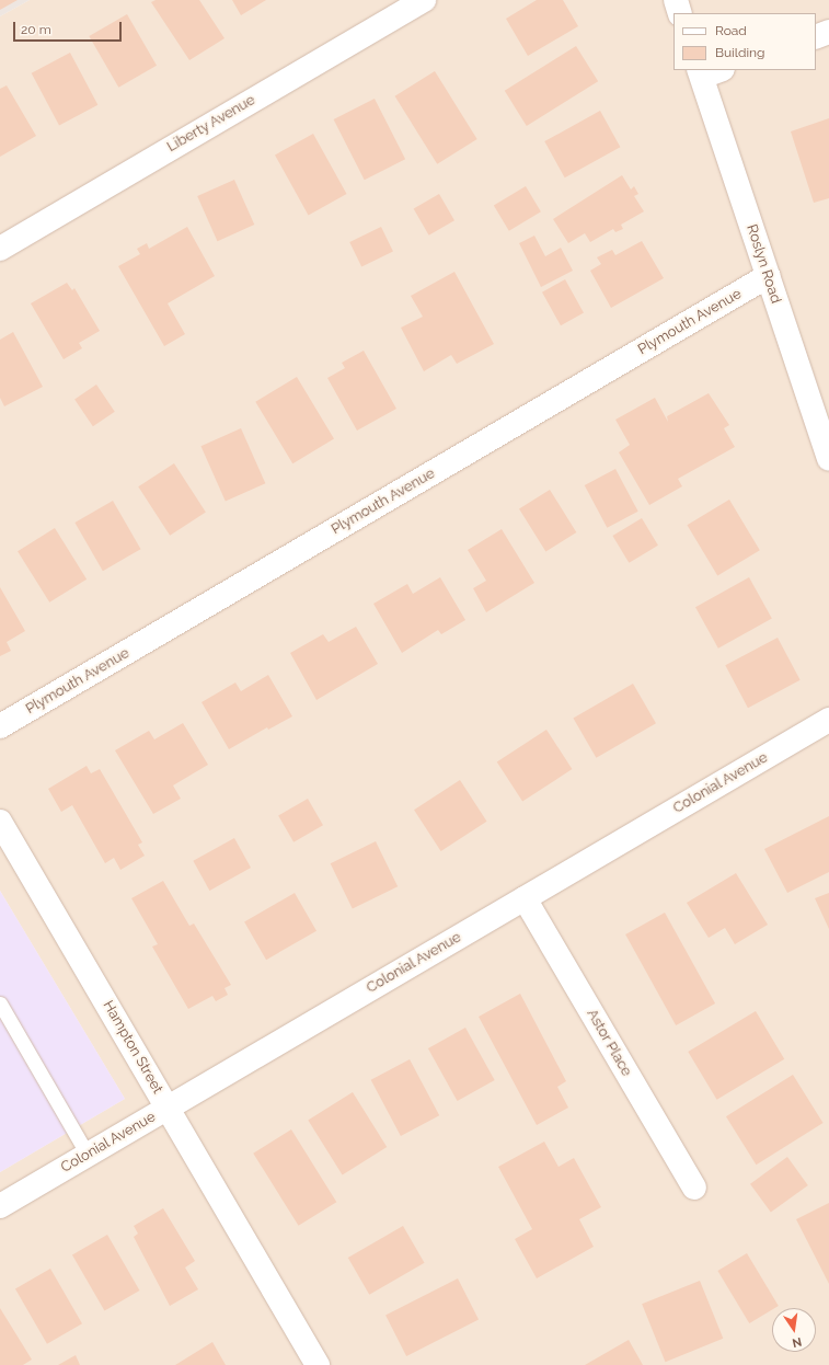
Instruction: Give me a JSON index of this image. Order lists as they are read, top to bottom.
{
  "streets": {
    "street": [
      "Liberty Avenue",
      "Roslyn Road",
      "Plymouth Avenue",
      "Colonial Avenue",
      "Astor Place",
      "Hampton Street"
    ]
  },
  "crossings": [
    ["Roslyn Road", "Plymouth Avenue"],
    ["Colonial Avenue", "Astor Place"],
    ["Colonial Avenue", "Hampton Street"]
  ],
  "legend": ["Road", "Building"],
  "scale_bar": "20 m",
  "north": "bottom"
}
